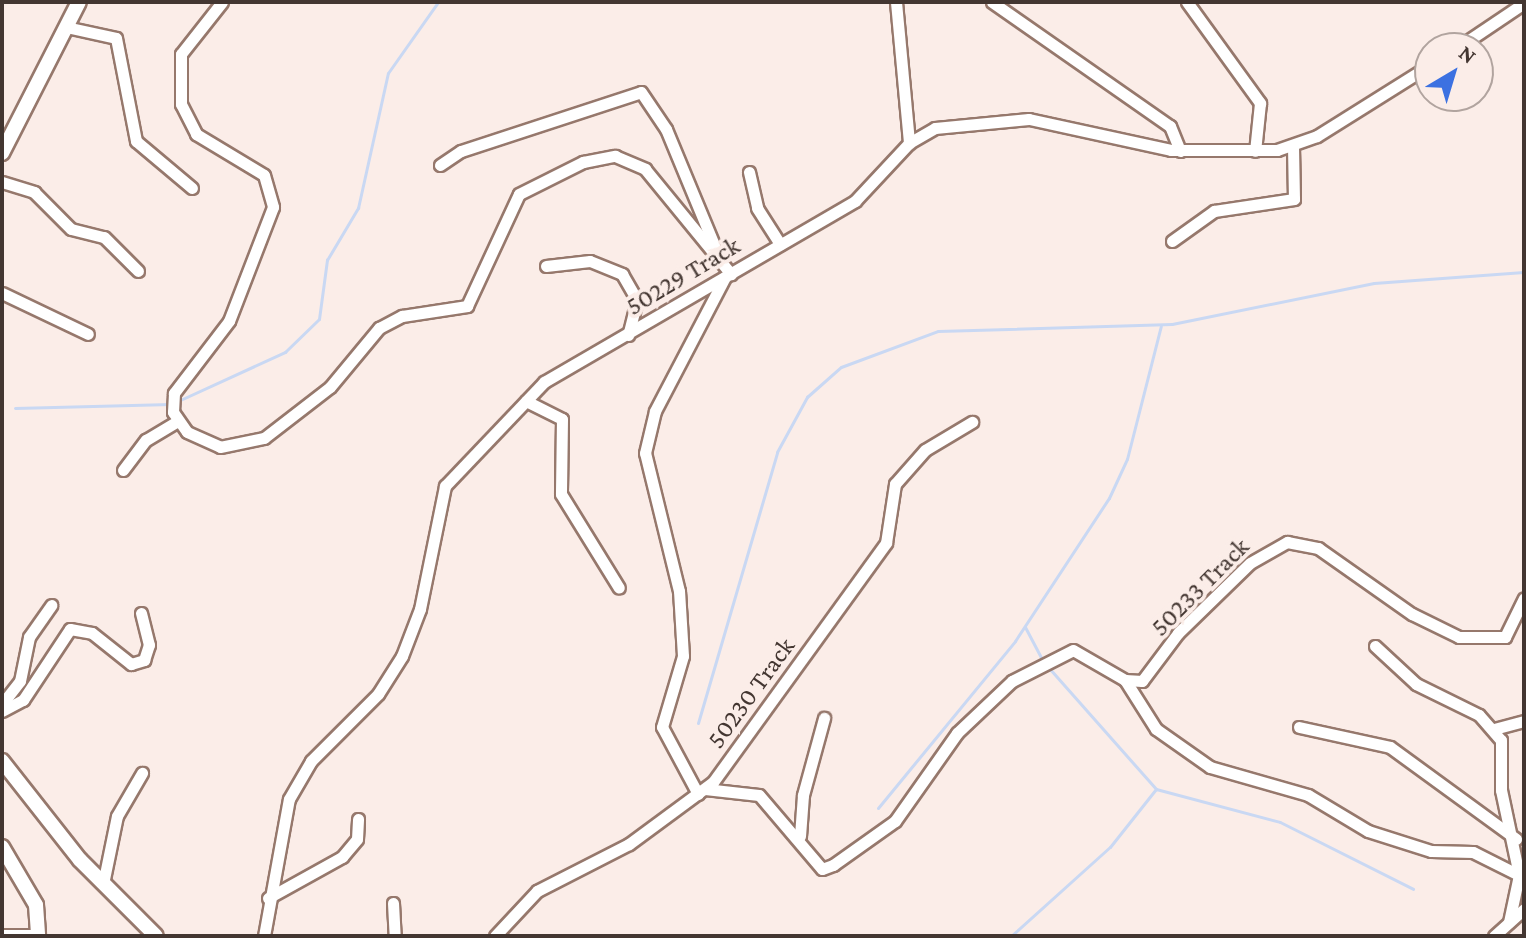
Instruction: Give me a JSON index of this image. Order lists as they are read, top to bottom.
{
  "streets": {
    "street": ["50229 Track", "50233 Track", "50230 Track"]
  },
  "north": "top right"
}
